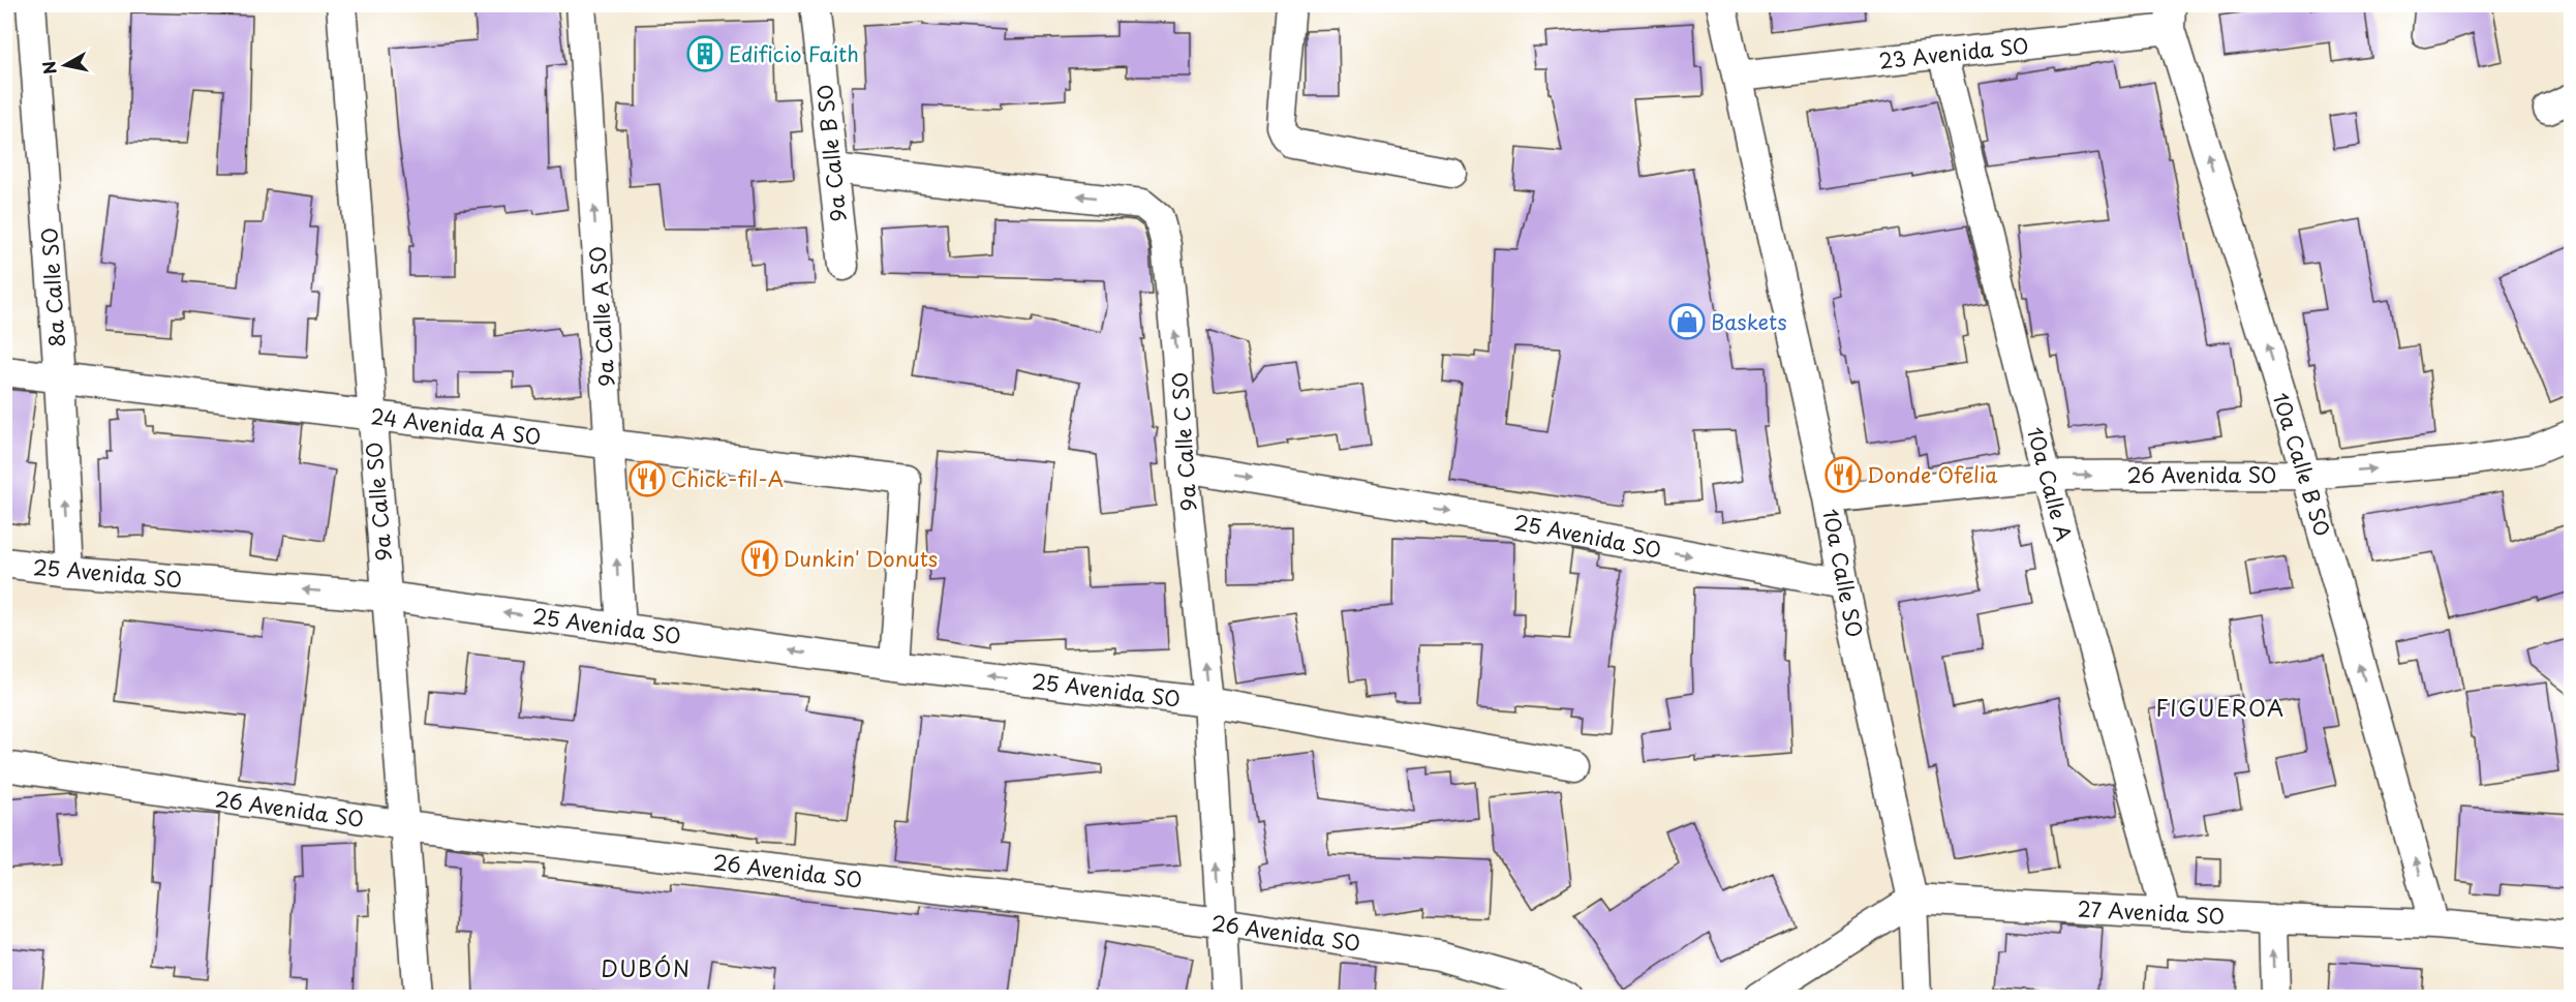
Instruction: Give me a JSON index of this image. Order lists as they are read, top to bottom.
{
  "streets": {
    "street": [
      "23 Avenida SO",
      "9a Calle B SO",
      "8a Calle SO",
      "9a Calle A SO",
      "24 Avenida A SO",
      "9a Calle C SO",
      "10a Calle B SO",
      "26 Avenida SO",
      "10a Calle A",
      "9a Calle SO",
      "25 Avenida SO",
      "10a Calle SO",
      "27 Avenida SO"
    ]
  },
  "crossings": [
    ["23 Avenida SO", "10a Calle B SO"],
    ["23 Avenida SO", "10a Calle A"],
    ["23 Avenida SO", "10a Calle SO"],
    ["9a Calle B SO", "9a Calle C SO"],
    ["8a Calle SO", "24 Avenida A SO"],
    ["8a Calle SO", "25 Avenida SO"],
    ["9a Calle A SO", "24 Avenida A SO"],
    ["9a Calle A SO", "25 Avenida SO"],
    ["24 Avenida A SO", "9a Calle SO"],
    ["24 Avenida A SO", "25 Avenida SO"],
    ["9a Calle C SO", "26 Avenida SO"],
    ["9a Calle C SO", "25 Avenida SO"],
    ["10a Calle B SO", "26 Avenida SO"],
    ["10a Calle B SO", "27 Avenida SO"],
    ["26 Avenida SO", "10a Calle A"],
    ["26 Avenida SO", "9a Calle SO"],
    ["26 Avenida SO", "10a Calle SO"],
    ["10a Calle A", "27 Avenida SO"],
    ["9a Calle SO", "25 Avenida SO"],
    ["25 Avenida SO", "10a Calle SO"],
    ["10a Calle SO", "27 Avenida SO"]
  ],
  "one_way": ["9a Calle A SO", "9a Calle C SO", "10a Calle B SO"],
  "districts": ["FIGUEROA", "DUBÓN"],
  "places": {
    "building": ["Edificio Faith"],
    "shop": ["Baskets"],
    "restaurant": ["Donde Ofelia", "Chick-fil-A", "Dunkin' Donuts"]
  },
  "north": "left"
}
